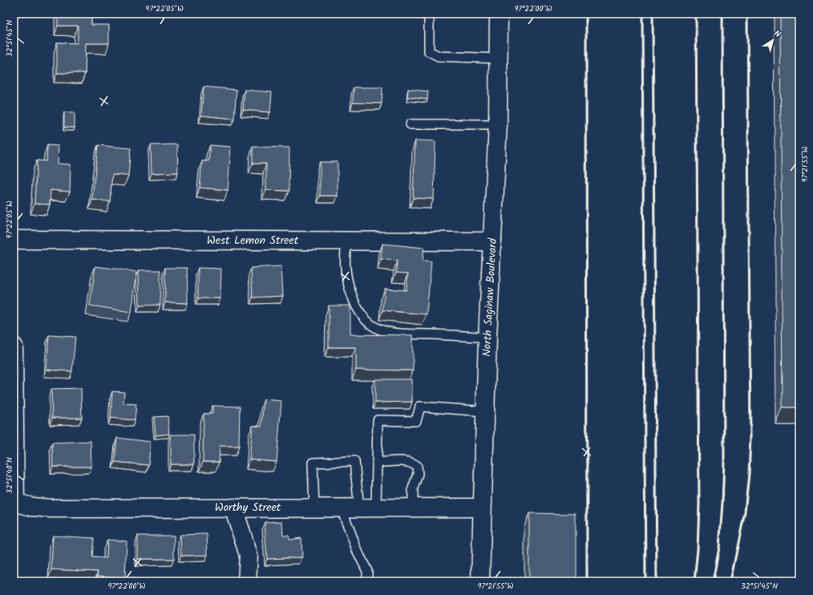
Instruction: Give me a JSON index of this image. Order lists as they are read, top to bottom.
{
  "streets": {
    "street": ["West Lemon Street", "North Saginaw Boulevard", "Worthy Street"]
  },
  "crossings": [
    ["West Lemon Street", "North Saginaw Boulevard"],
    ["North Saginaw Boulevard", "Worthy Street"]
  ],
  "north": "top right",
  "coordinates": [
    "97°22'05\"W",
    "97°22'00\"W",
    "32°51'45\"N",
    "97°21'55\"W",
    "32°51'40\"N"
  ]
}
